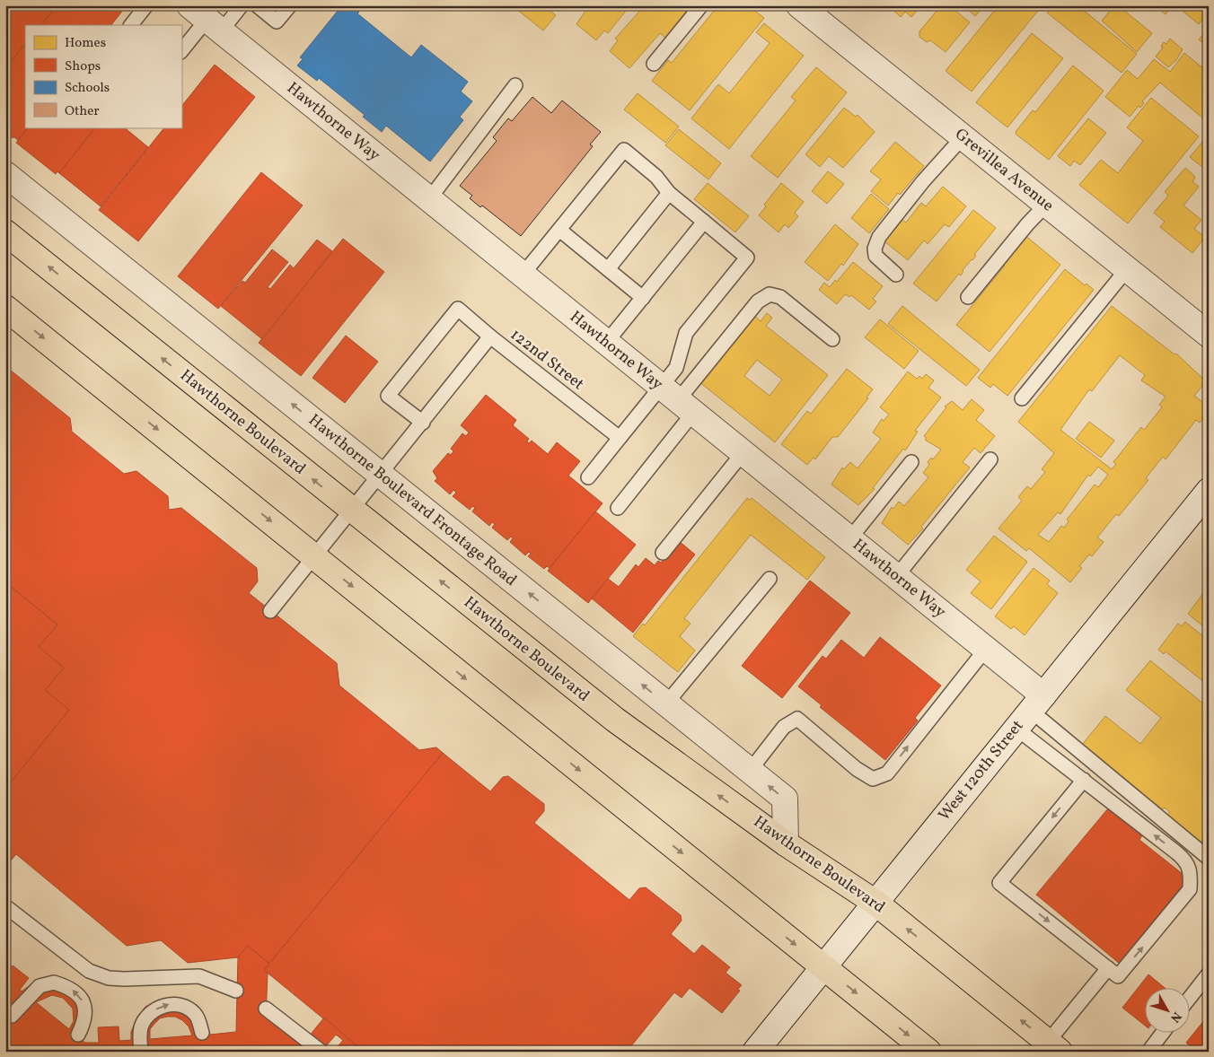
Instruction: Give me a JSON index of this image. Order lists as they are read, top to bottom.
{
  "streets": {
    "main road": ["Hawthorne Boulevard"],
    "street": [
      "Hawthorne Way",
      "Grevillea Avenue",
      "Hawthorne Boulevard Frontage Road",
      "West 120th Street"
    ],
    "lane": ["122nd Street"]
  },
  "crossings": [
    ["Hawthorne Way", "West 120th Street"],
    ["122nd Street", "Hawthorne Boulevard"],
    ["122nd Street", "Hawthorne Boulevard Frontage Road"],
    ["Hawthorne Boulevard", "Hawthorne Boulevard Frontage Road"],
    ["Hawthorne Boulevard", "West 120th Street"]
  ],
  "one_way": ["Hawthorne Boulevard Frontage Road"],
  "legend": [
    "Homes",
    "Shops",
    "Schools",
    "Other"
  ],
  "north": "bottom right"
}
